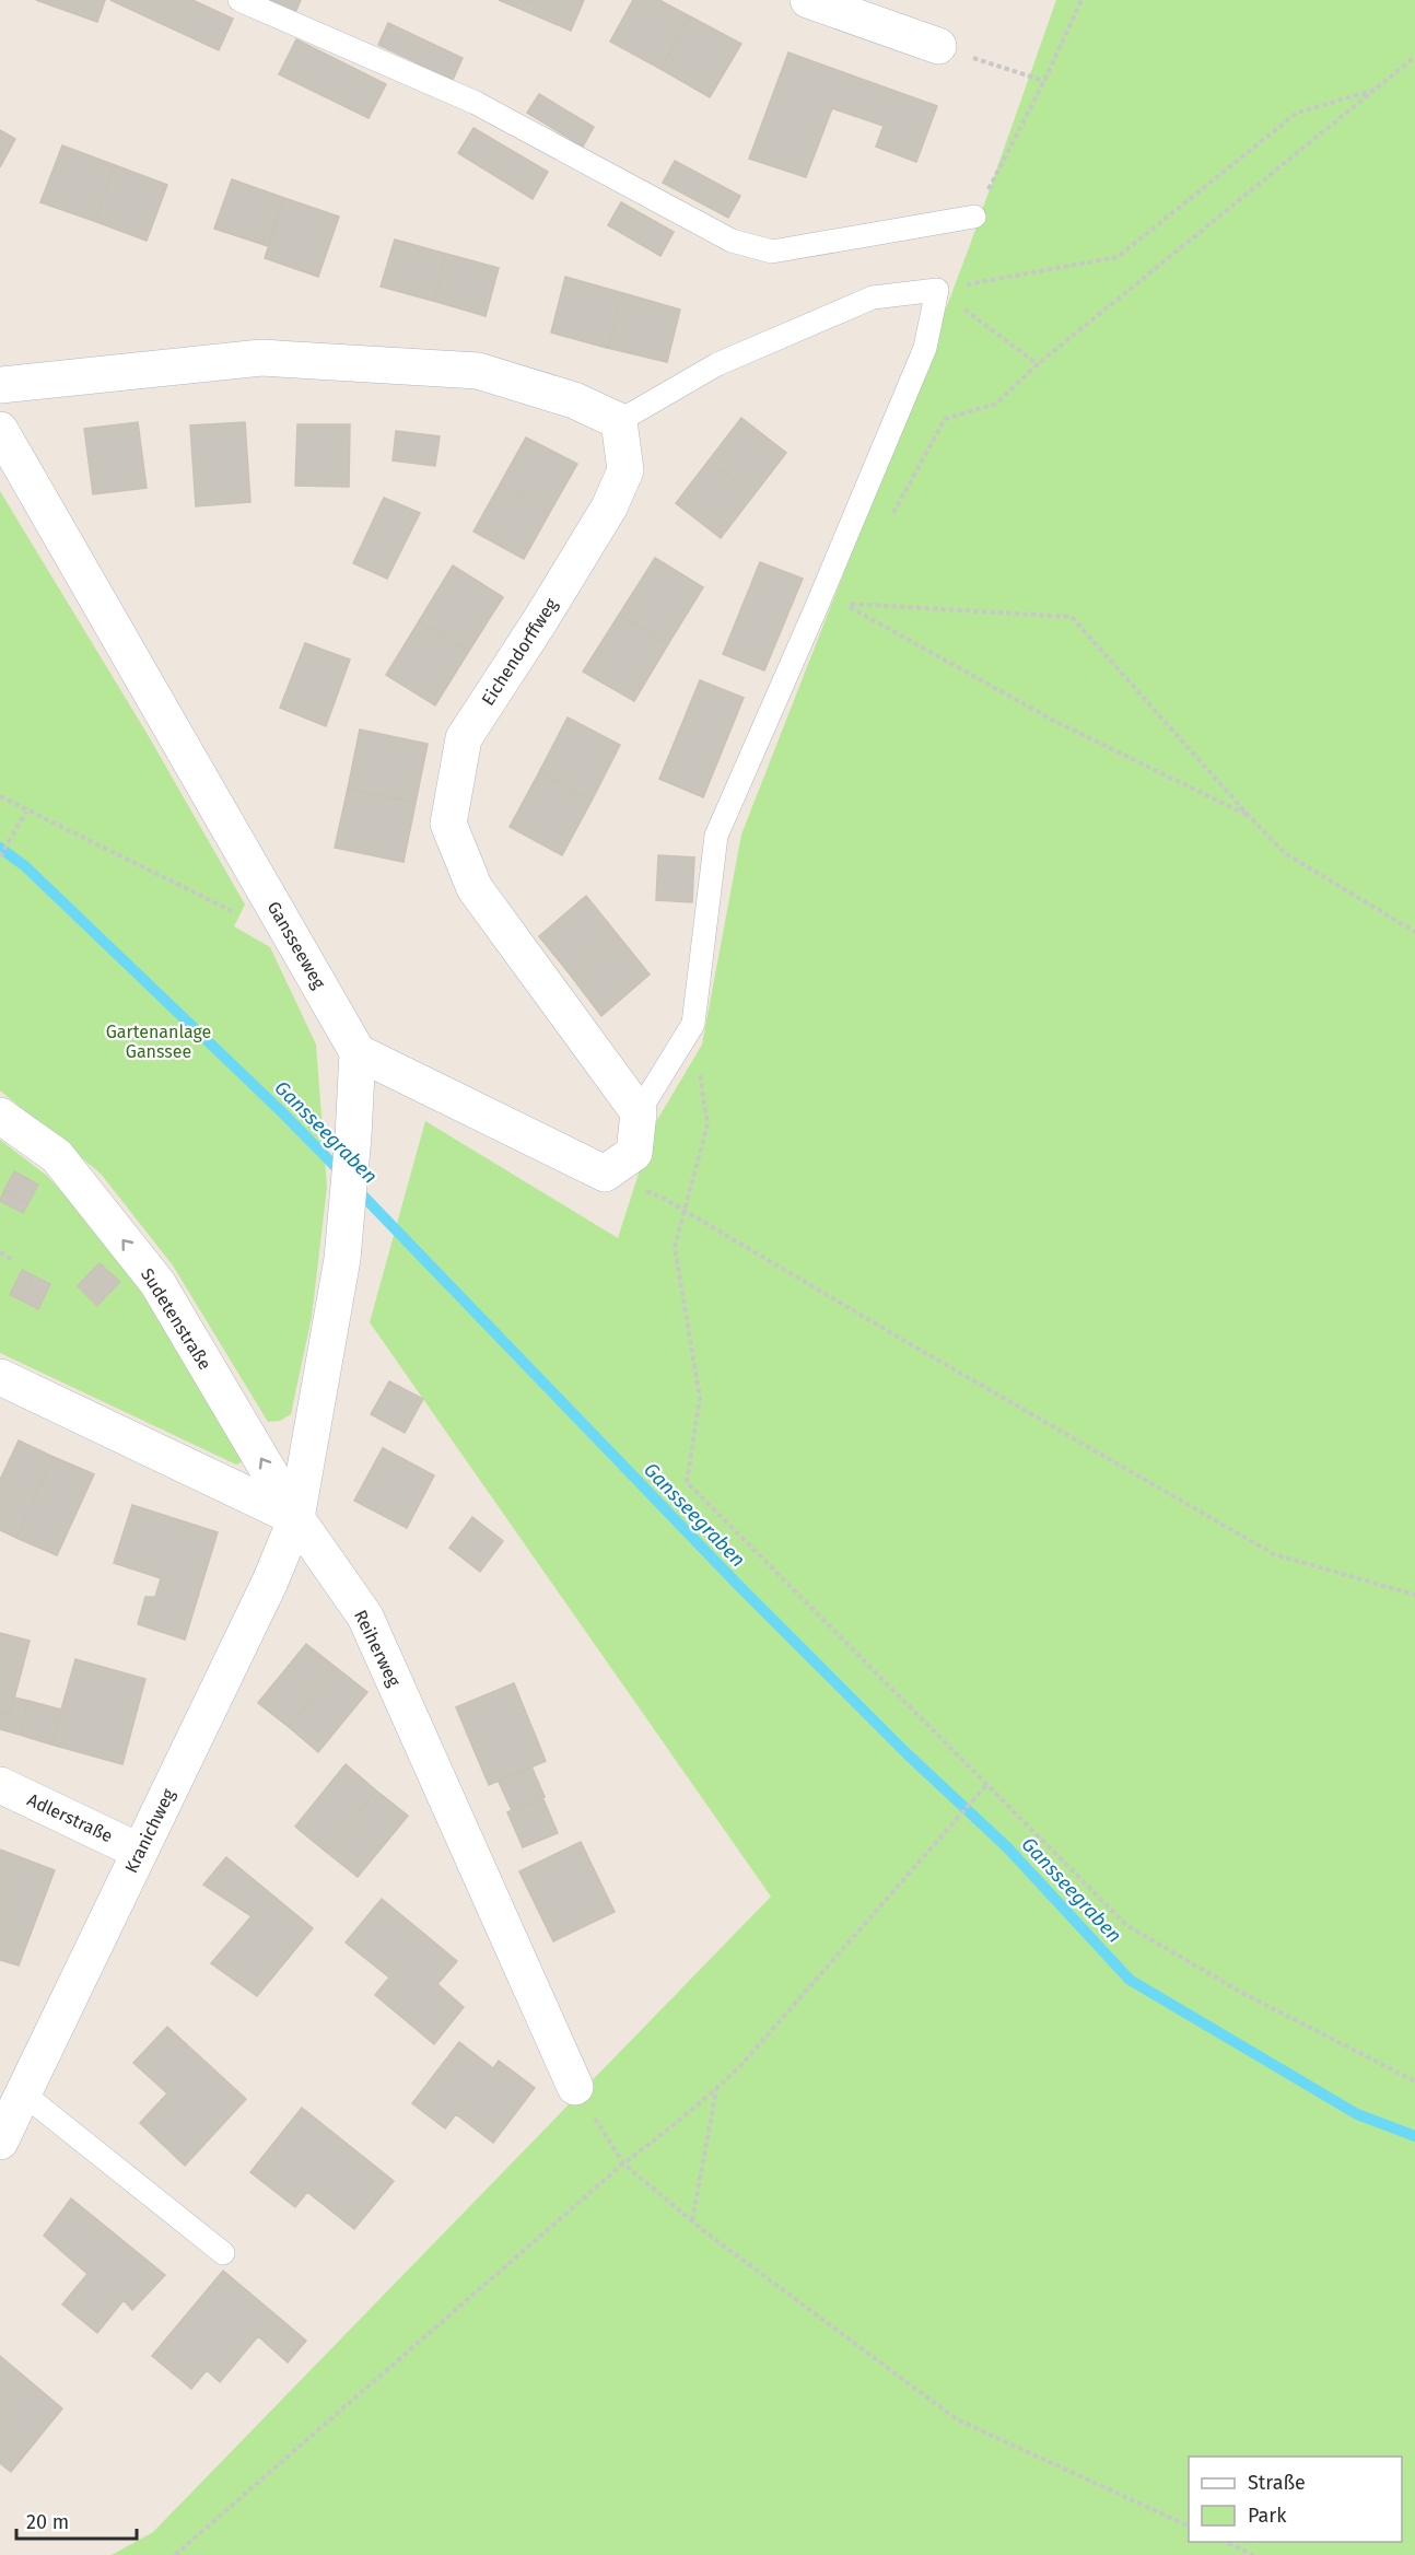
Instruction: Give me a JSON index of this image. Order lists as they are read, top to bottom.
{
  "streets": {
    "street": [
      "Eichendorffweg",
      "Gansseeweg",
      "Sudetenstraße",
      "Reiherweg",
      "Adlerstraße",
      "Kranichweg"
    ]
  },
  "crossings": [
    ["Sudetenstraße", "Reiherweg"],
    ["Sudetenstraße", "Kranichweg"],
    ["Reiherweg", "Kranichweg"],
    ["Adlerstraße", "Kranichweg"]
  ],
  "one_way": ["Sudetenstraße"],
  "water": ["Gansseegraben"],
  "parks": ["Gartenanlage Ganssee"],
  "legend": ["Straße", "Park"],
  "scale_bar": "20 m"
}
